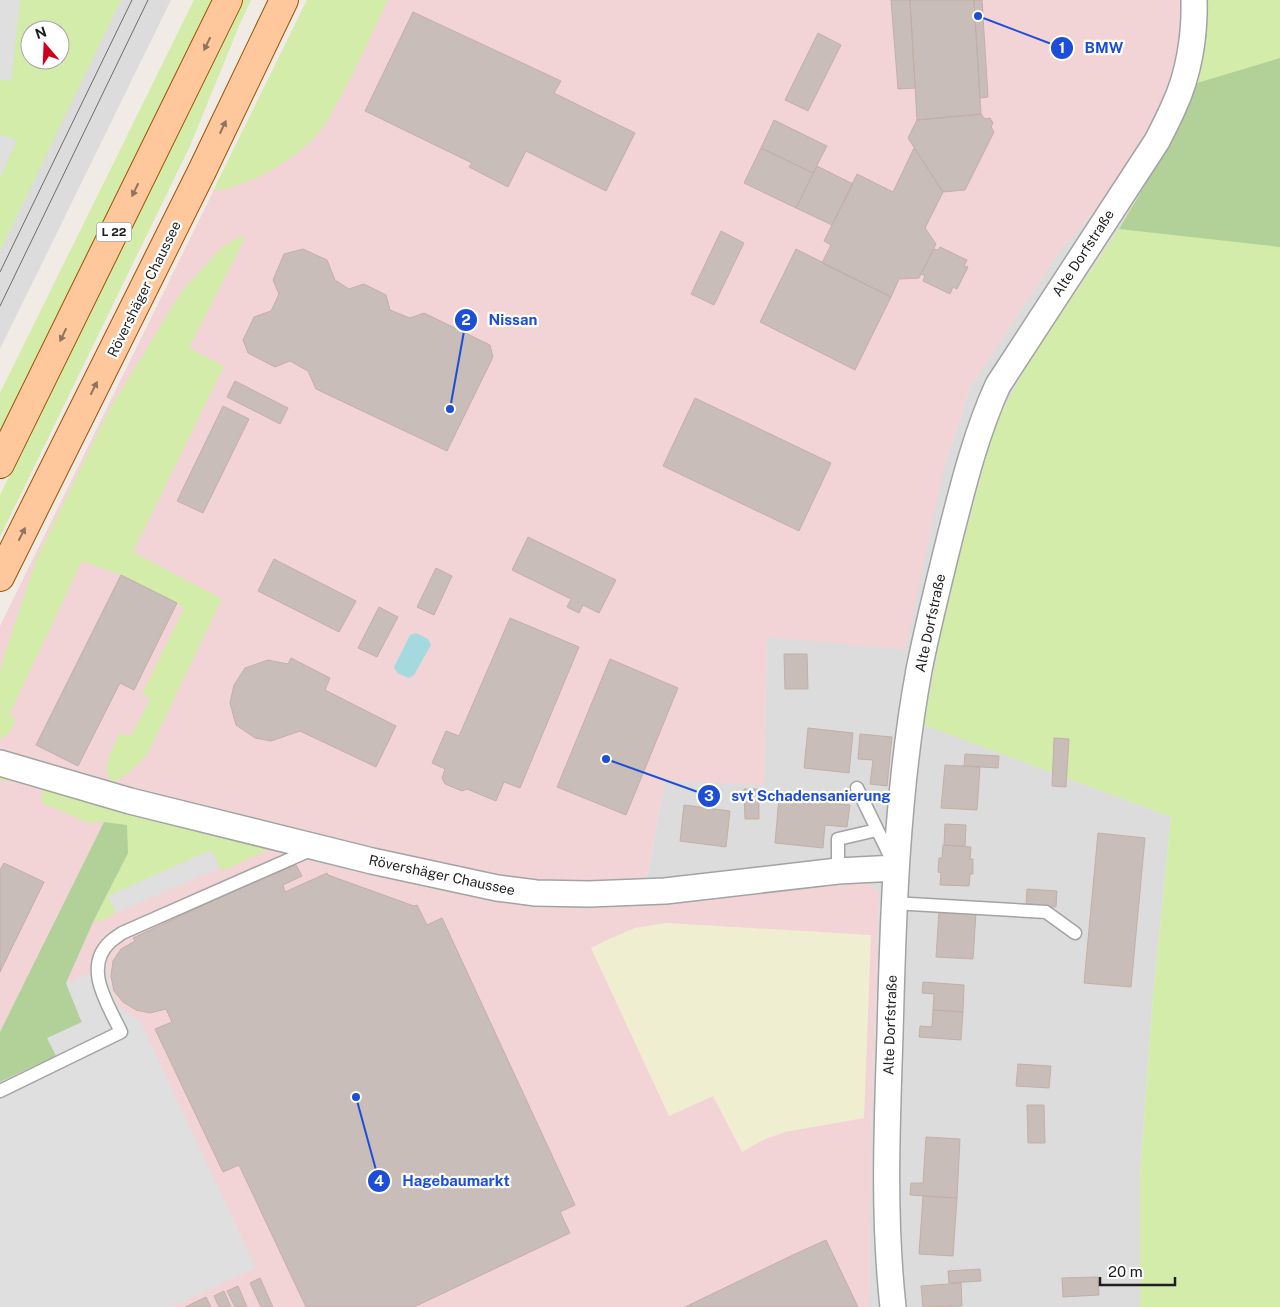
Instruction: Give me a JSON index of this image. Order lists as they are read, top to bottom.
{
  "streets": {
    "main road": ["L 22", "Rövershäger Chaussee"],
    "street": ["Alte Dorfstraße"]
  },
  "crossings": [
    ["Alte Dorfstraße", "Rövershäger Chaussee"]
  ],
  "places": [
    "BMW",
    "Nissan",
    "svt Schadensanierung",
    "Hagebaumarkt"
  ],
  "scale_bar": "20 m",
  "north": "top"
}
